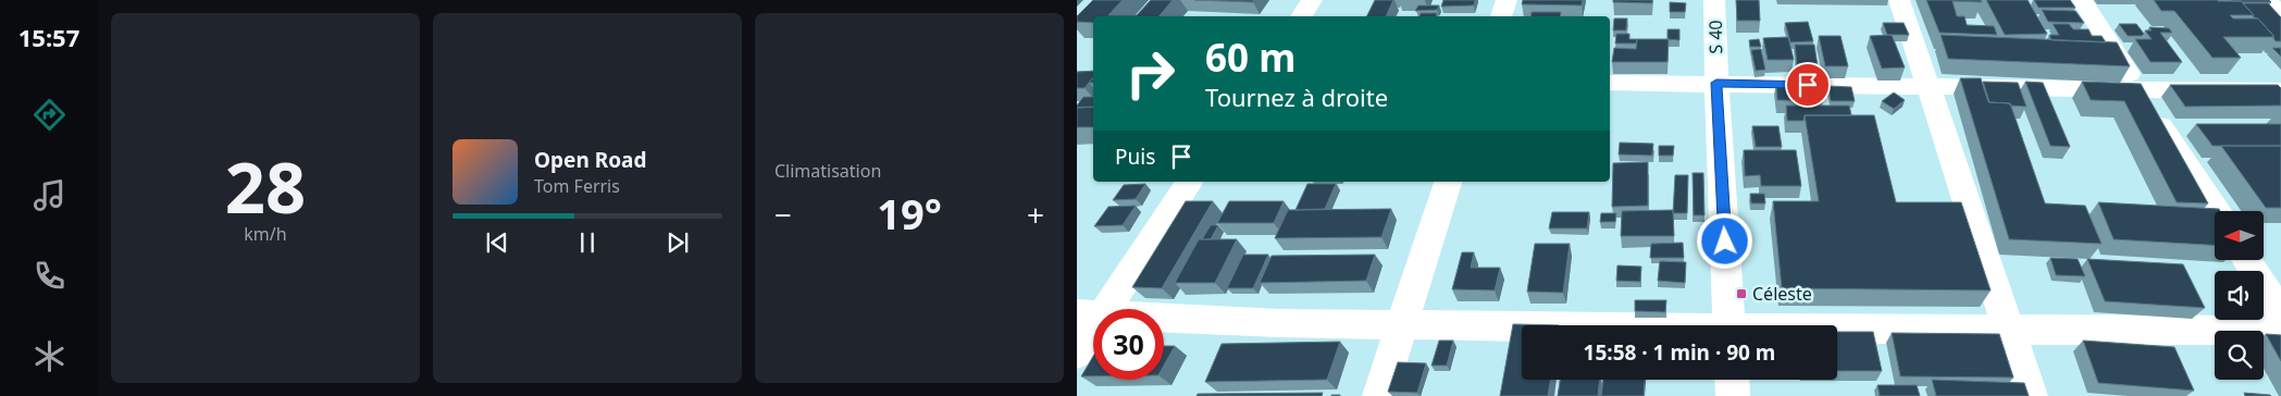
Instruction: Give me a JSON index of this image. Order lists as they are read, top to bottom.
{
  "streets": {
    "street": ["S 40"]
  },
  "places": {
    "transit": ["Céleste"]
  },
  "north": "left",
  "page": {
    "tabs": "15:57",
    "tile": [
      ["28", "km/h"],
      "Climatisation"
    ],
    "turn": ["60 m", "Tournez à droite"],
    "then": "Puis",
    "song": ["Open Road", "Tom Ferris"],
    "heat": ["−", "19°", "+"],
    "limit": "30",
    "trip": "15:58 · 1 min · 90 m"
  }
}
